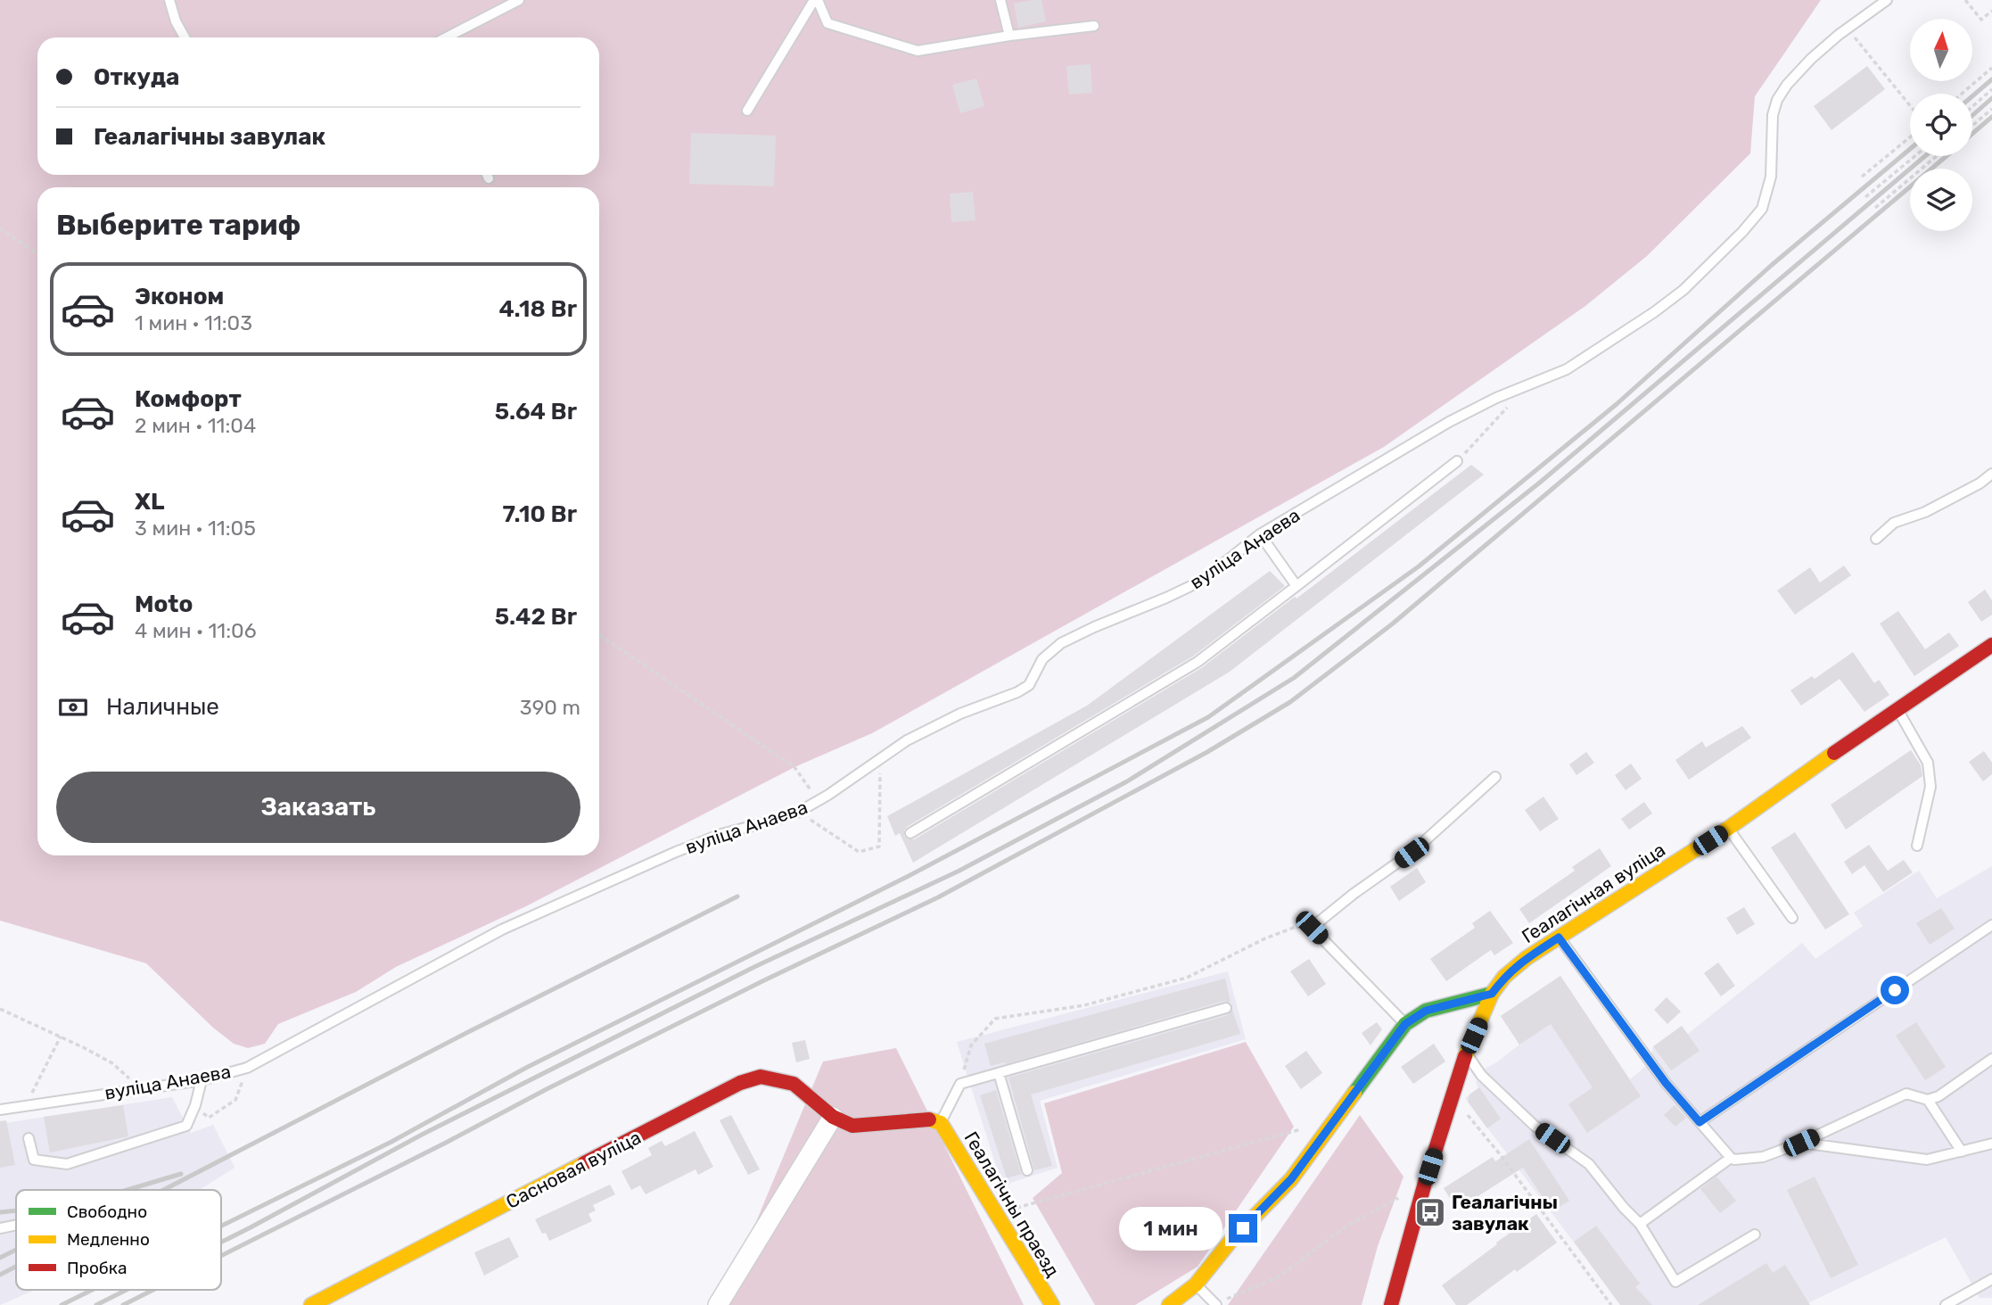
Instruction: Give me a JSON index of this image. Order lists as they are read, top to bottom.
{
  "streets": {
    "street": ["Геалагічная вуліца", "Сасновая вуліца", "Геалагічны праезд"],
    "lane": ["вуліца Анаева"]
  },
  "crossings": [
    ["Сасновая вуліца", "Геалагічны праезд"]
  ],
  "places": {
    "bus stop": ["Геалагічны завулак"]
  },
  "legend": ["Свободно", "Медленно", "Пробка"],
  "north": "top",
  "page": {
    "banner": ["Откуда", "Геалагічны завулак"],
    "heading": "Выберите тариф",
    "list": [
      {
        "name": "Эконом",
        "note": "1 мин · 11:03",
        "value": "4.18 Br"
      },
      {
        "name": "Комфорт",
        "note": "2 мин · 11:04",
        "value": "5.64 Br"
      },
      {
        "name": "XL",
        "note": "3 мин · 11:05",
        "value": "7.10 Br"
      },
      {
        "name": "Moto",
        "note": "4 мин · 11:06",
        "value": "5.42 Br"
      }
    ],
    "pay": ["Наличные", "390 m"],
    "buttons": "Заказать",
    "bubble": "1 мин"
  }
}
